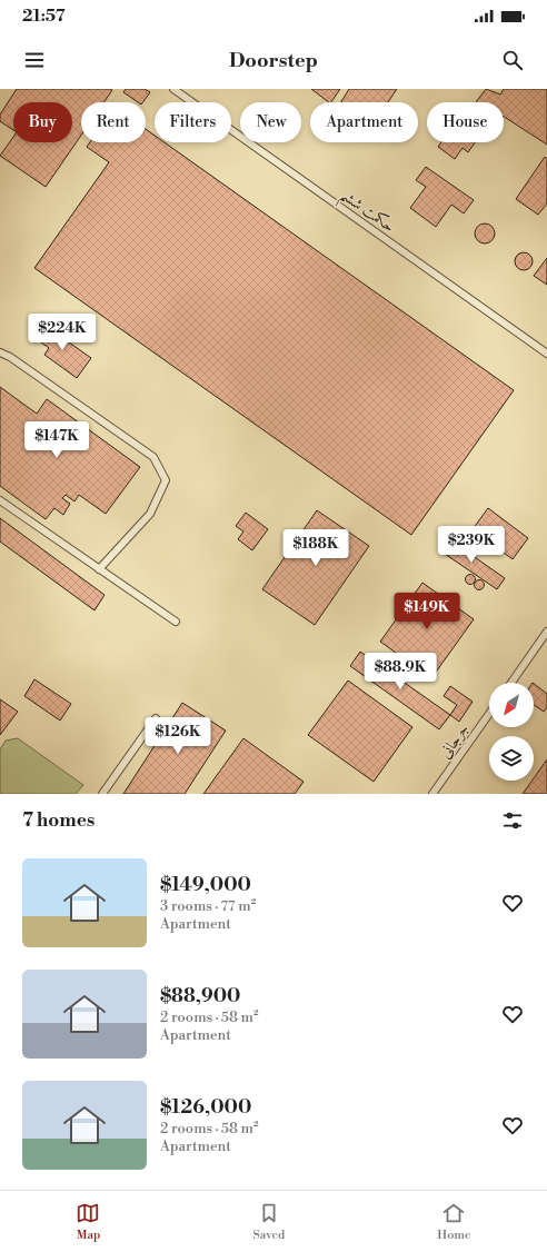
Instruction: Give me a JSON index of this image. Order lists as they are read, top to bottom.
{
  "streets": {
    "lane": ["حکمت ششم", "جرجانی"]
  },
  "north": "bottom left",
  "page": {
    "status": "21:57",
    "header": "Doorstep",
    "chip": [
      "Buy",
      "Rent",
      "Filters",
      "New",
      "Apartment",
      "House"
    ],
    "price": [
      "$224K",
      "$147K",
      "$239K",
      "$188K",
      "$149K",
      "$88.9K",
      "$126K"
    ],
    "heading": "7 homes",
    "list": [
      {
        "name": "$149,000",
        "note": "3 rooms · 77 m² · Apartment"
      },
      {
        "name": "$88,900",
        "note": "2 rooms · 58 m² · Apartment"
      },
      {
        "name": "$126,000",
        "note": "2 rooms · 58 m² · Apartment"
      }
    ],
    "tabs": ["Map", "Saved", "Home"]
  }
}
